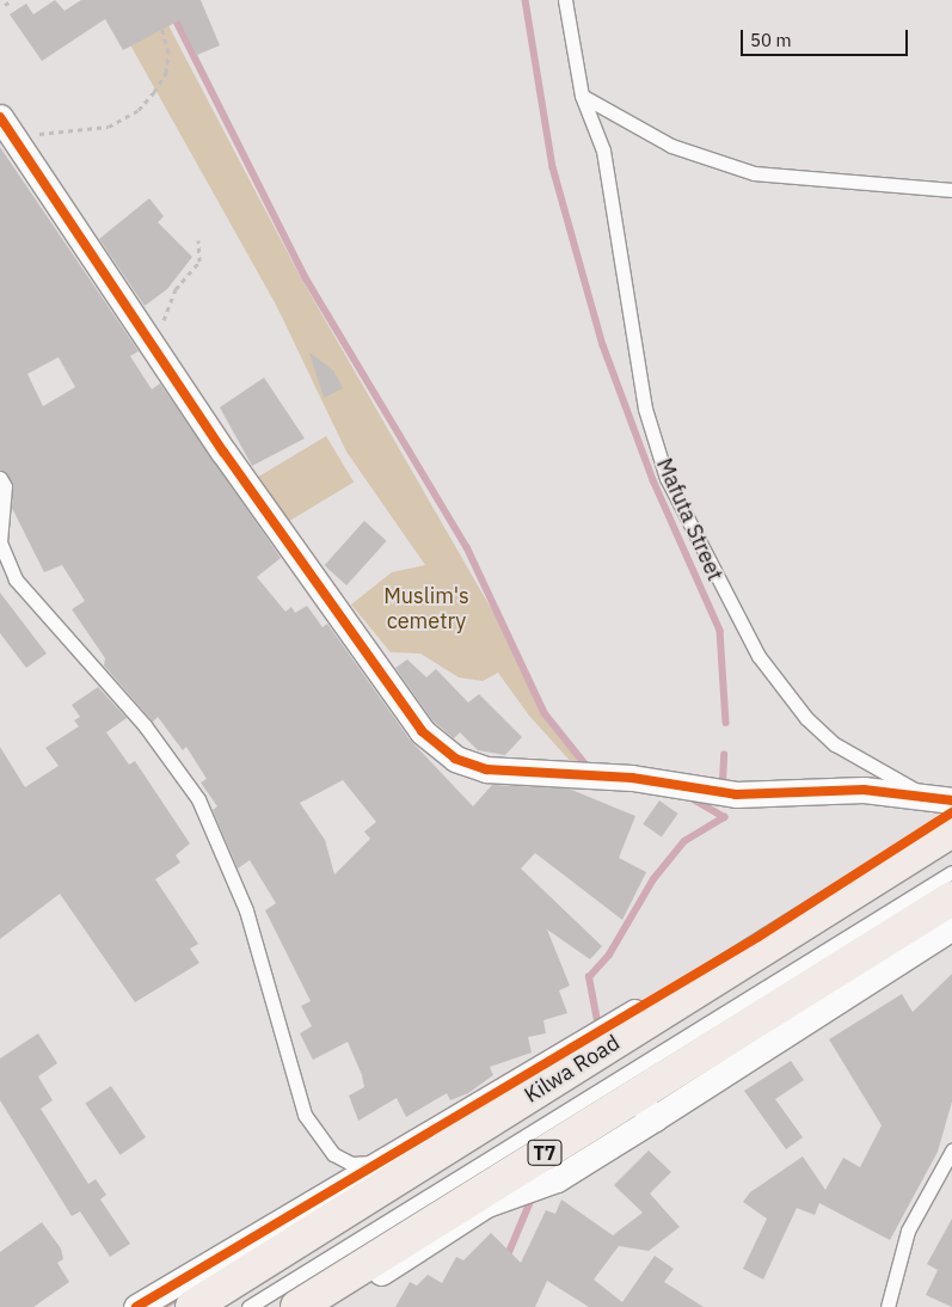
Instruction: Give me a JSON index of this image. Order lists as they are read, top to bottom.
{
  "streets": {
    "highway": ["Kilwa Road", "T7"],
    "lane": ["Mafuta Street"]
  },
  "parks": ["Muslim's cemetry"],
  "scale_bar": "50 m"
}
